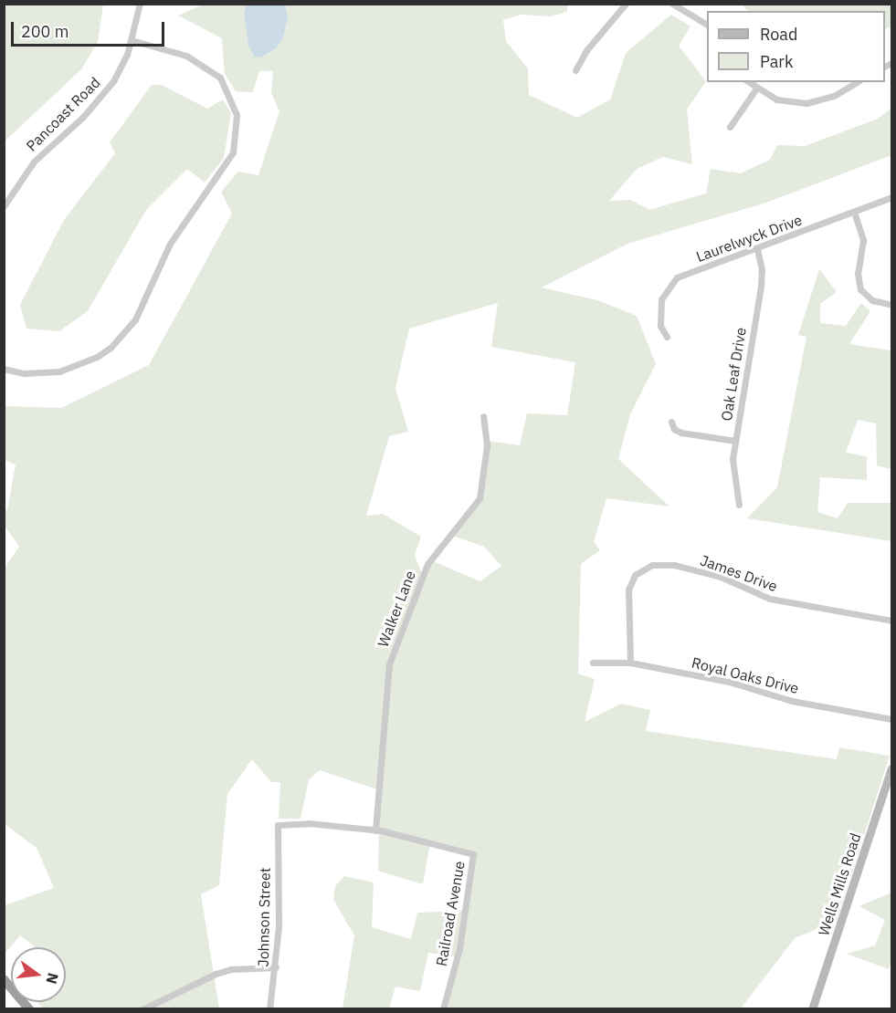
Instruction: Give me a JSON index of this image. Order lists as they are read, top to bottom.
{
  "streets": {
    "main road": ["Wells Mills Road"],
    "street": [
      "Pancoast Road",
      "Laurelwyck Drive",
      "Oak Leaf Drive",
      "James Drive",
      "Walker Lane",
      "Royal Oaks Drive",
      "Railroad Avenue",
      "Johnson Street"
    ]
  },
  "crossings": [
    ["Laurelwyck Drive", "Oak Leaf Drive"],
    ["James Drive", "Royal Oaks Drive"],
    ["Walker Lane", "Railroad Avenue"],
    ["Walker Lane", "Johnson Street"],
    ["Railroad Avenue", "Johnson Street"]
  ],
  "legend": ["Road", "Park"],
  "scale_bar": "200 m",
  "north": "right"
}
